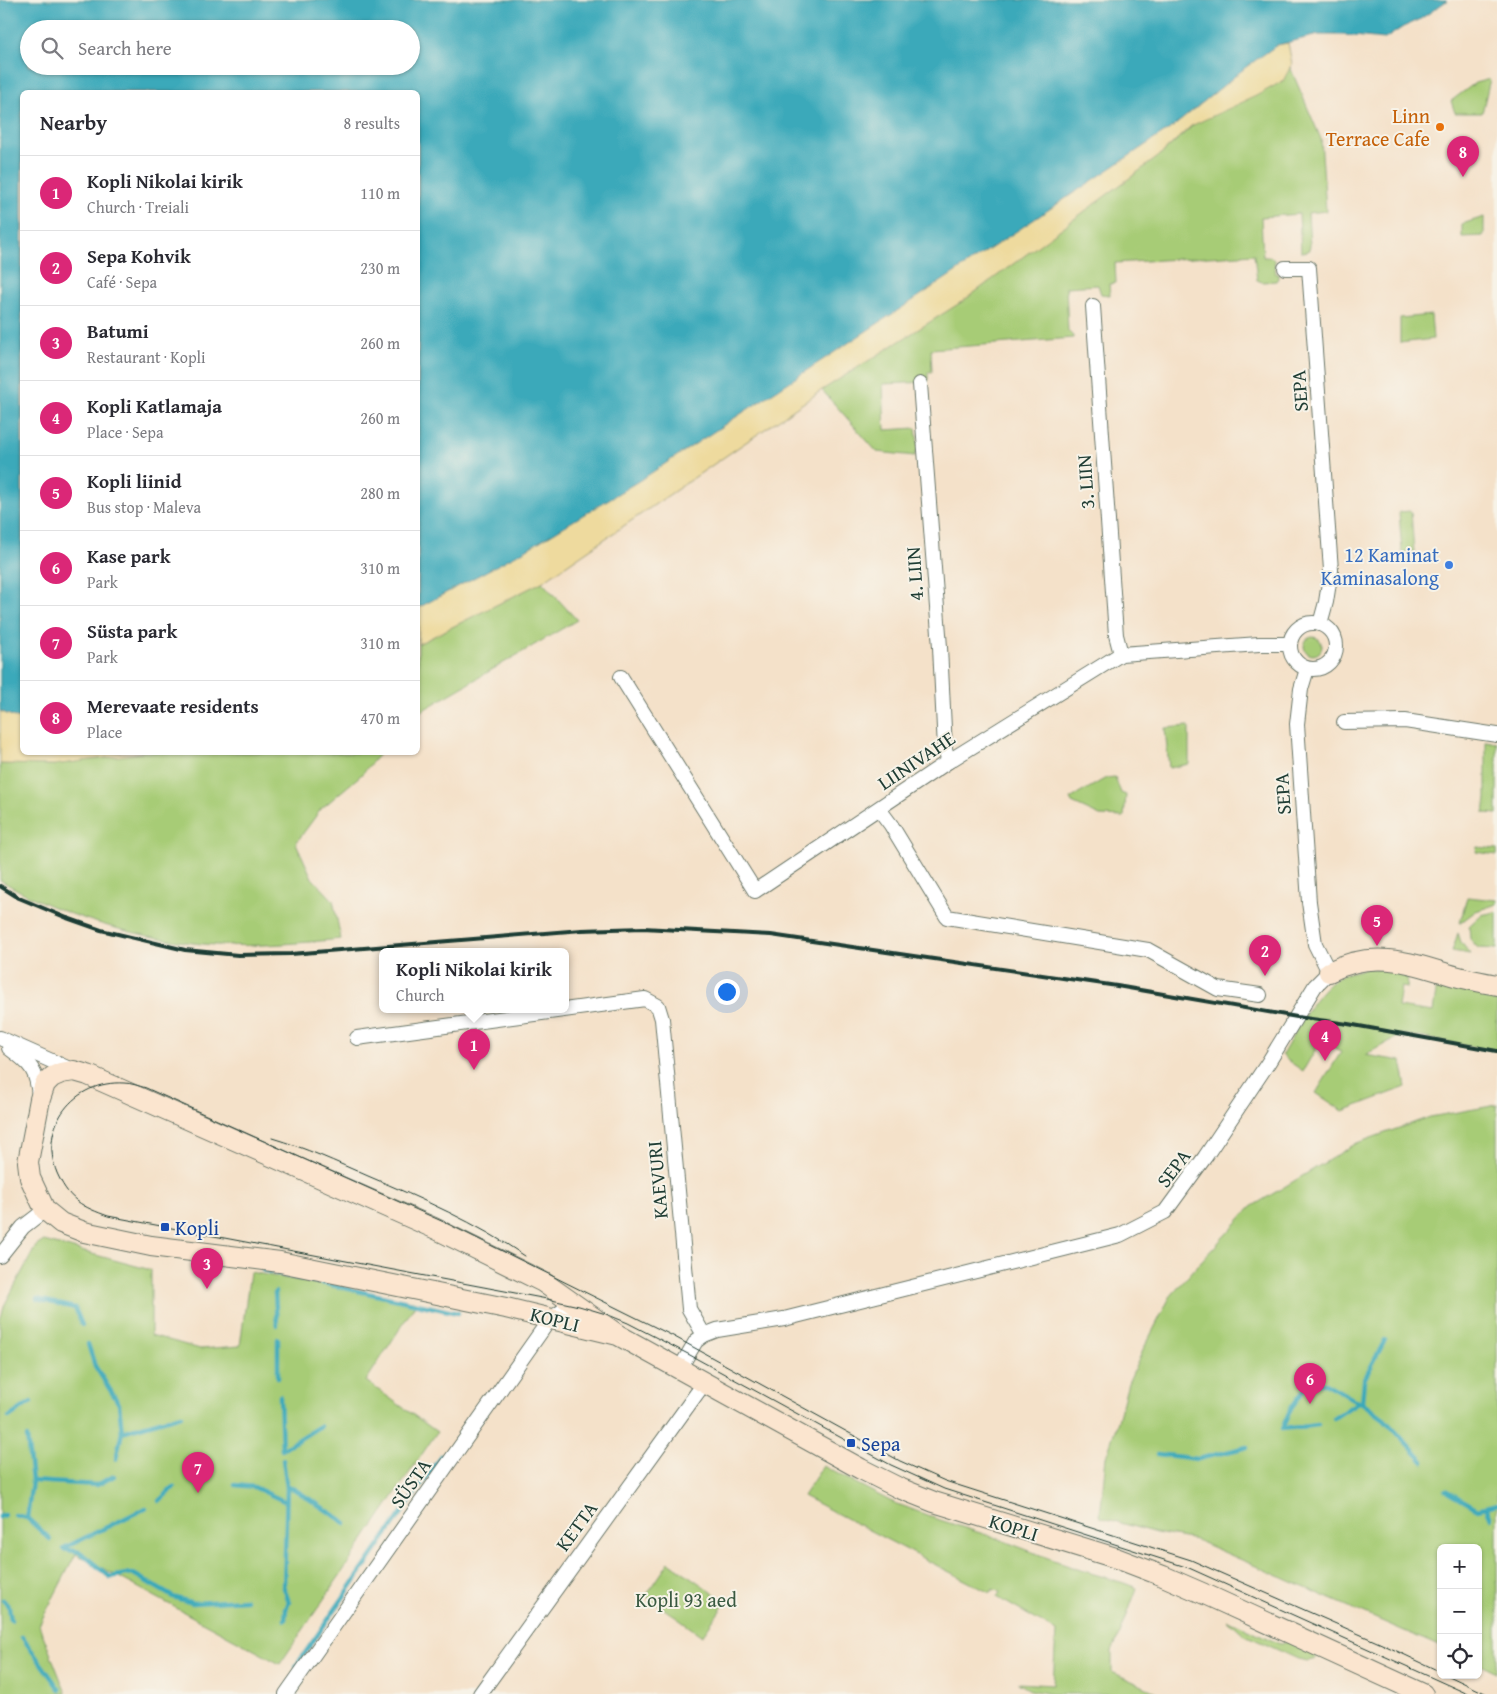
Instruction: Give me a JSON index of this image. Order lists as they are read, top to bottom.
{
  "streets": {
    "street": [
      "SEPA",
      "3. LIIN",
      "4. LIIN",
      "LIINIVAHE",
      "KAEVURI",
      "KOPLI",
      "SÜSTA",
      "KETTA"
    ]
  },
  "crossings": [
    ["SEPA", "LIINIVAHE"],
    ["SEPA", "KAEVURI"],
    ["3. LIIN", "LIINIVAHE"],
    ["4. LIIN", "LIINIVAHE"],
    ["KOPLI", "SÜSTA"],
    ["KOPLI", "KETTA"]
  ],
  "parks": ["Kopli 93 aed"],
  "places": {
    "other": ["Linn Terrace Cafe", "12 Kaminat Kaminasalong"],
    "transit": ["Kopli", "Sepa"]
  },
  "page": {
    "search": "Search here",
    "heading": ["Nearby", "8 results"],
    "pins": [
      "8",
      "5",
      "2",
      "4",
      "1",
      "3",
      "6",
      "7"
    ],
    "list": [
      {
        "mark": "1",
        "name": "Kopli Nikolai kirik",
        "note": "Church · Treiali",
        "value": "110 m"
      },
      {
        "mark": "2",
        "name": "Sepa Kohvik",
        "note": "Café · Sepa",
        "value": "230 m"
      },
      {
        "mark": "3",
        "name": "Batumi",
        "note": "Restaurant · Kopli",
        "value": "260 m"
      },
      {
        "mark": "4",
        "name": "Kopli Katlamaja",
        "note": "Place · Sepa",
        "value": "260 m"
      },
      {
        "mark": "5",
        "name": "Kopli liinid",
        "note": "Bus stop · Maleva",
        "value": "280 m"
      },
      {
        "mark": "6",
        "name": "Kase park",
        "note": "Park",
        "value": "310 m"
      },
      {
        "mark": "7",
        "name": "Süsta park",
        "note": "Park",
        "value": "310 m"
      },
      {
        "mark": "8",
        "name": "Merevaate residents",
        "note": "Place",
        "value": "470 m"
      }
    ],
    "popup": ["Kopli Nikolai kirik", "Church"],
    "map_buttons": ["+", "−"]
  }
}
